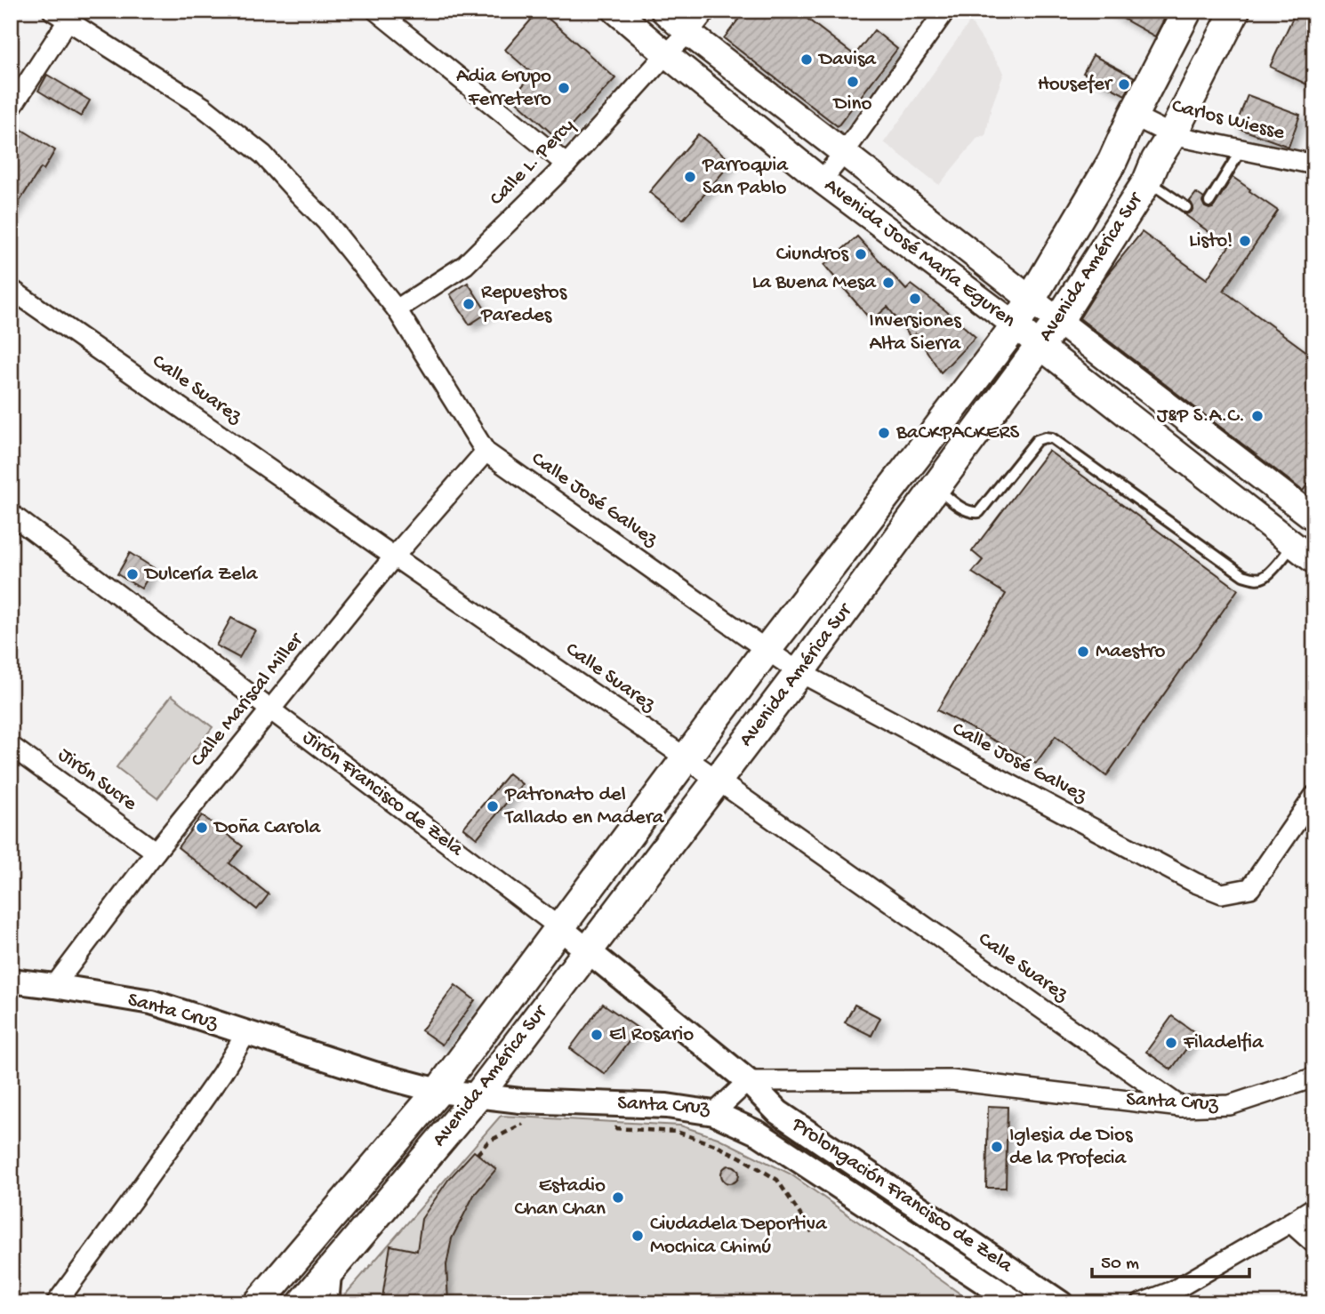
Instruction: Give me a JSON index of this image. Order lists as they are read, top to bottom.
{
  "streets": {
    "main road": ["Avenida José María Eguren", "Avenida América Sur"],
    "street": [
      "Carlos Wiesse",
      "Calle L. Percy",
      "Calle Suarez",
      "Calle José Galvez",
      "Calle Mariscal Miller",
      "Jirón Sucre",
      "Jirón Francisco de Zela",
      "Santa Cruz",
      "Prolongación Francisco de Zela"
    ]
  },
  "crossings": [
    ["Carlos Wiesse", "Avenida América Sur"],
    ["Calle L. Percy", "Avenida José María Eguren"],
    ["Calle L. Percy", "Calle José Galvez"],
    ["Avenida José María Eguren", "Avenida América Sur"],
    ["Avenida América Sur", "Calle Suarez"],
    ["Avenida América Sur", "Calle José Galvez"],
    ["Avenida América Sur", "Jirón Francisco de Zela"],
    ["Avenida América Sur", "Santa Cruz"],
    ["Calle Suarez", "Calle Mariscal Miller"],
    ["Calle Suarez", "Santa Cruz"],
    ["Calle José Galvez", "Calle Mariscal Miller"],
    ["Calle Mariscal Miller", "Jirón Sucre"],
    ["Calle Mariscal Miller", "Jirón Francisco de Zela"],
    ["Calle Mariscal Miller", "Santa Cruz"],
    ["Jirón Francisco de Zela", "Santa Cruz"],
    ["Jirón Francisco de Zela", "Prolongación Francisco de Zela"],
    ["Santa Cruz", "Prolongación Francisco de Zela"]
  ],
  "places": [
    "Davisa",
    "Dino",
    "Housefer",
    "Adia Grupo Ferretero",
    "Parroquia San Pablo",
    "Listo!",
    "Ciundros",
    "La Buena Mesa",
    "Inversiones Alta Sierra",
    "Repuestos Paredes",
    "J&P S.A.C.",
    "BaCKPACKERS",
    "Dulcería Zela",
    "Maestro",
    "Patronato del Tallado en Madera",
    "Doña Carola",
    "El Rosario",
    "Filadelfia",
    "Iglesia de Dios de la Profecia",
    "Estadio Chan Chan",
    "Ciudadela Deportiva Mochica Chimú"
  ],
  "scale_bar": "50 m"
}
